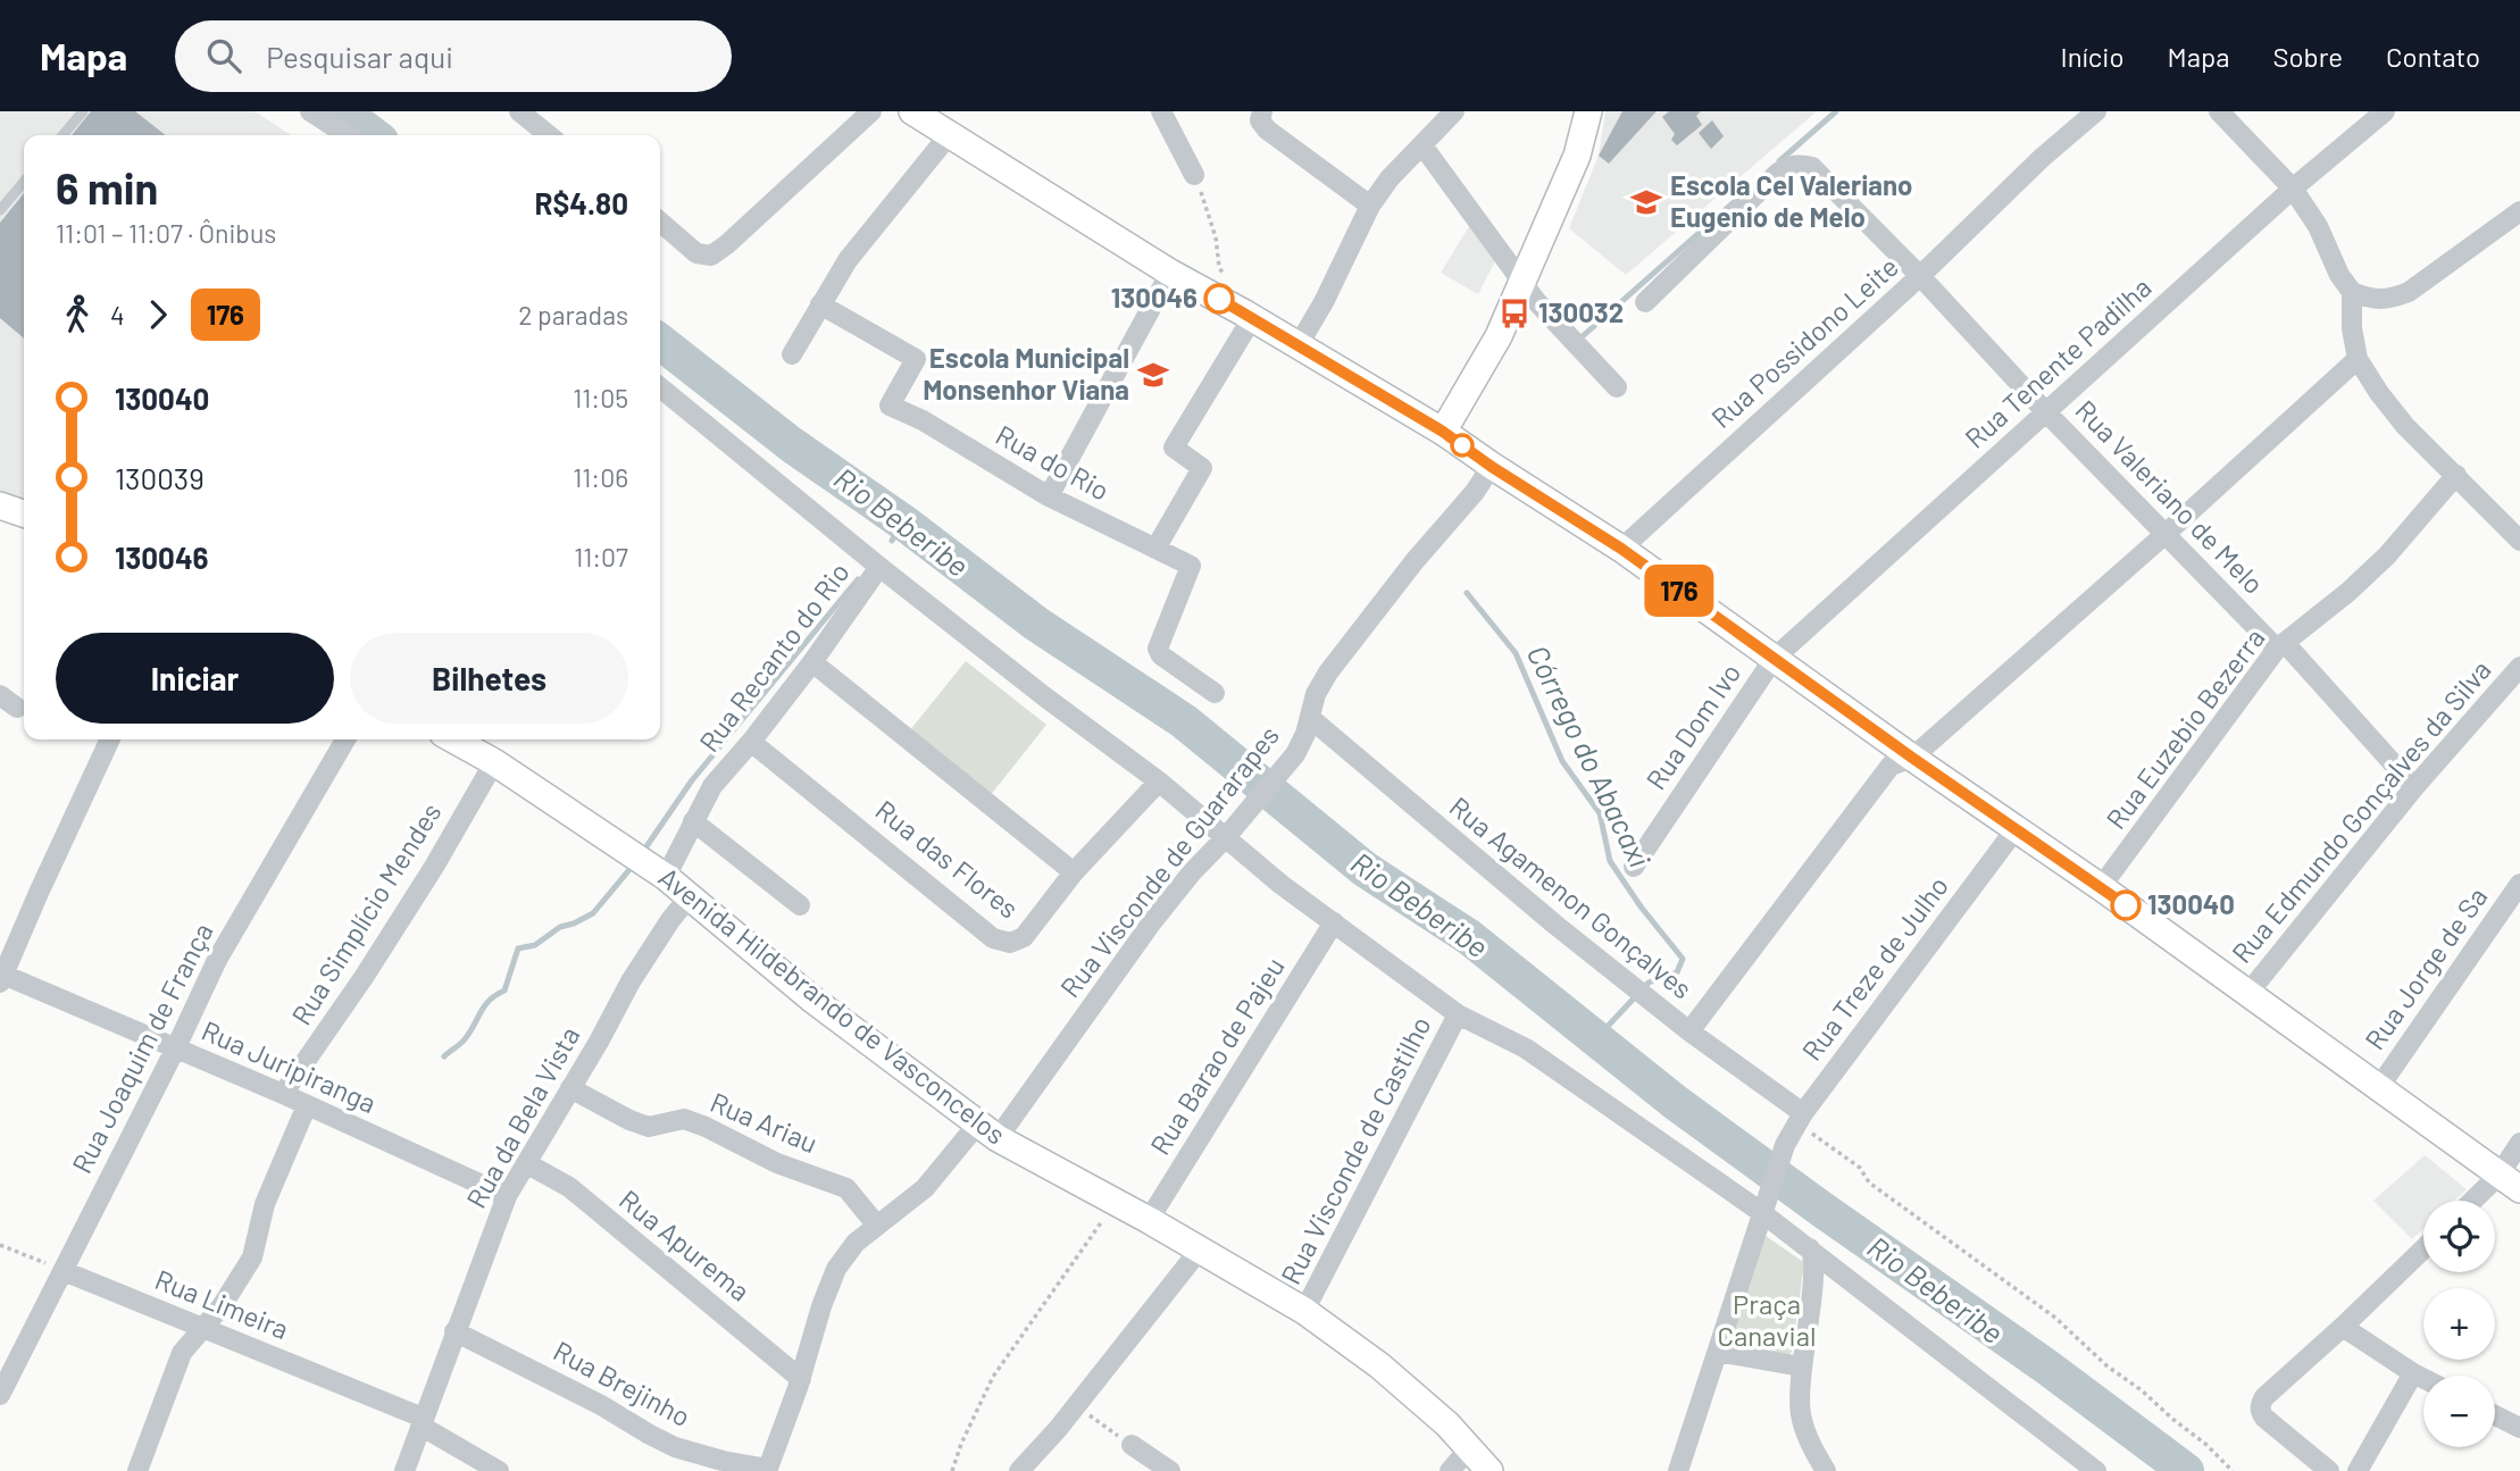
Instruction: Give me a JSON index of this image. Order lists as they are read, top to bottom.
{
  "streets": {
    "street": [
      "Rua Possidono Leite",
      "Rua Tenente Padilha",
      "Rua do Rio",
      "Rua Valeriano de Melo",
      "Rua Recanto do Rio",
      "Rua Dom Ivo",
      "Rua Euzebio Bezerra",
      "Rua Edmundo Gonçalves da Silva",
      "Rua das Flores",
      "Rua Visconde de Guararapes",
      "Rua Agamenon Gonçalves",
      "Rua Simplício Mendes",
      "Rua Treze de Julho",
      "Rua Jorge de Sa",
      "Avenida Hildebrando de Vasconcelos",
      "Rua Joaquim de França",
      "Rua Barao de Pajeu",
      "Rua Juripiranga",
      "Rua da Bela Vista",
      "Rua Ariau",
      "Rua Visconde de Castilho",
      "Rua Apurema",
      "Rua Limeira",
      "Rua Brejinho"
    ]
  },
  "crossings": [
    ["Rua Possidono Leite", "Rua Valeriano de Melo"],
    ["Rua Tenente Padilha", "Rua Valeriano de Melo"],
    ["Rua Tenente Padilha", "Rua Dom Ivo"],
    ["Rua Valeriano de Melo", "Rua Euzebio Bezerra"],
    ["Rua Valeriano de Melo", "Rua Edmundo Gonçalves da Silva"],
    ["Rua Recanto do Rio", "Rua das Flores"],
    ["Rua Recanto do Rio", "Rua Visconde de Guararapes"],
    ["Rua Recanto do Rio", "Rua Treze de Julho"],
    ["Rua Recanto do Rio", "Avenida Hildebrando de Vasconcelos"],
    ["Rua Recanto do Rio", "Rua Barao de Pajeu"],
    ["Rua Recanto do Rio", "Rua Visconde de Castilho"],
    ["Rua Visconde de Guararapes", "Rua Agamenon Gonçalves"],
    ["Rua Visconde de Guararapes", "Avenida Hildebrando de Vasconcelos"],
    ["Rua Visconde de Guararapes", "Rua Ariau"],
    ["Rua Visconde de Guararapes", "Rua Apurema"],
    ["Rua Visconde de Guararapes", "Rua Brejinho"],
    ["Rua Agamenon Gonçalves", "Rua Treze de Julho"],
    ["Rua Simplício Mendes", "Avenida Hildebrando de Vasconcelos"],
    ["Rua Simplício Mendes", "Rua Juripiranga"],
    ["Avenida Hildebrando de Vasconcelos", "Rua Barao de Pajeu"],
    ["Avenida Hildebrando de Vasconcelos", "Rua da Bela Vista"],
    ["Avenida Hildebrando de Vasconcelos", "Rua Visconde de Castilho"],
    ["Rua Joaquim de França", "Rua Juripiranga"],
    ["Rua Joaquim de França", "Rua Limeira"],
    ["Rua Juripiranga", "Rua da Bela Vista"],
    ["Rua da Bela Vista", "Rua Ariau"],
    ["Rua da Bela Vista", "Rua Apurema"],
    ["Rua da Bela Vista", "Rua Limeira"],
    ["Rua da Bela Vista", "Rua Brejinho"]
  ],
  "water": ["Rio Beberibe", "Córrego do Abacaxi"],
  "parks": ["Praça Canavial"],
  "places": {
    "school or university": ["Escola Cel Valeriano Eugenio de Melo", "Escola Municipal Monsenhor Viana"],
    "other": ["130046", "130040"],
    "bus stop": ["130032"]
  },
  "lines": ["bus line 176"],
  "page": {
    "header": "Mapa",
    "search": "Pesquisar aqui",
    "nav": [
      "Início",
      "Mapa",
      "Sobre",
      "Contato"
    ],
    "on_map": "176",
    "heading": ["6 min", "11:01 – 11:07 · Ônibus", "R$4.80"],
    "legs": ["4", "176", "2 paradas"],
    "list": [
      {
        "name": "130040",
        "value": "11:05"
      },
      {
        "name": "130039",
        "value": "11:06"
      },
      {
        "name": "130046",
        "value": "11:07"
      }
    ],
    "buttons": ["Iniciar", "Bilhetes"],
    "map_buttons": ["+", "−"]
  }
}
